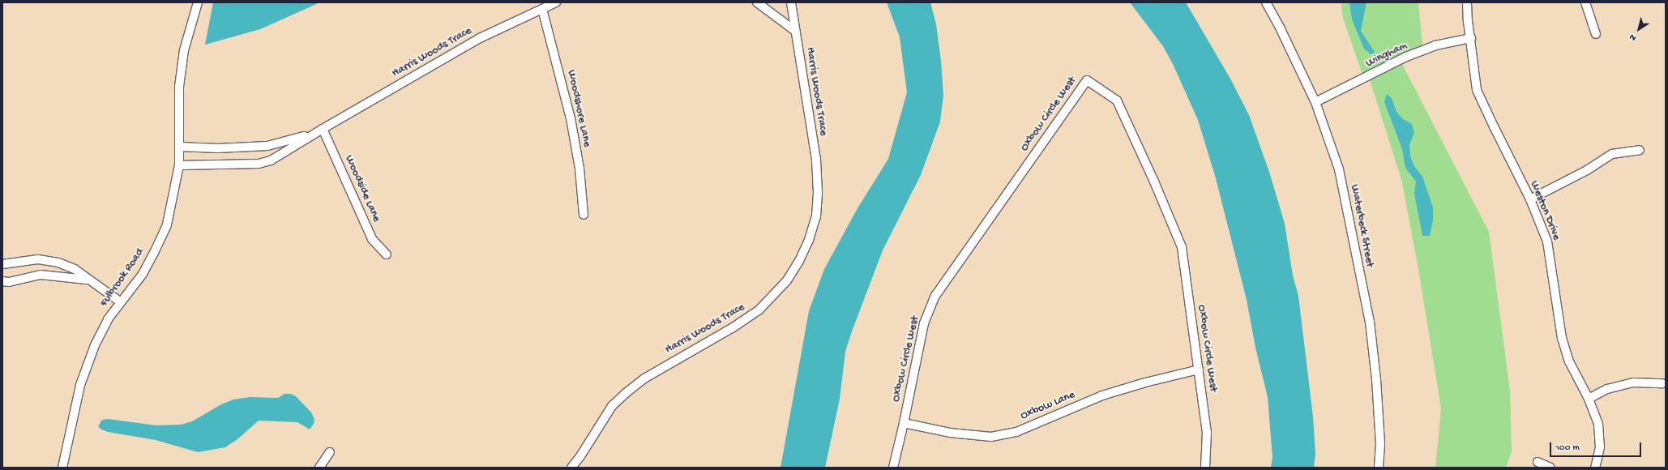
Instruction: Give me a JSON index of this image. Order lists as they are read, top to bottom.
{
  "streets": {
    "street": [
      "Harris Woods Trace",
      "Wingham",
      "Woodshore Lane",
      "Oxbow Circle West",
      "Woodside Lane",
      "Weston Drive",
      "Waterbeck Street",
      "Fulbrook Road",
      "Oxbow Lane"
    ]
  },
  "crossings": [
    ["Harris Woods Trace", "Woodshore Lane"],
    ["Harris Woods Trace", "Woodside Lane"],
    ["Harris Woods Trace", "Fulbrook Road"],
    ["Wingham", "Weston Drive"],
    ["Wingham", "Waterbeck Street"],
    ["Oxbow Circle West", "Oxbow Lane"]
  ],
  "scale_bar": "100 m",
  "north": "bottom left"
}
